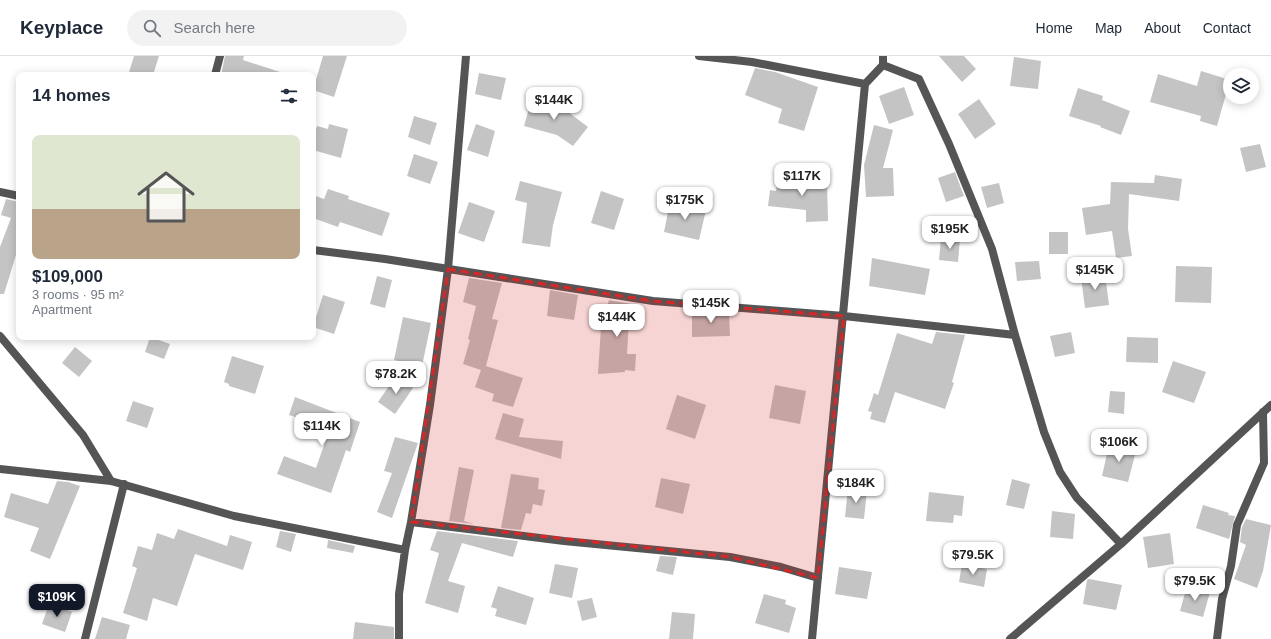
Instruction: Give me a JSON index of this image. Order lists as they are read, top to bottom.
{
  "page": {
    "header": "Keyplace",
    "search": "Search here",
    "nav": [
      "Home",
      "Map",
      "About",
      "Contact"
    ],
    "heading": "14 homes",
    "price": [
      "$144K",
      "$117K",
      "$175K",
      "$195K",
      "$145K",
      "$145K",
      "$144K",
      "$78.2K",
      "$114K",
      "$106K",
      "$184K",
      "$79.5K",
      "$79.5K",
      "$109K"
    ],
    "list": [
      {
        "name": "$109,000",
        "note": "3 rooms · 95 m² · Apartment"
      }
    ]
  }
}
